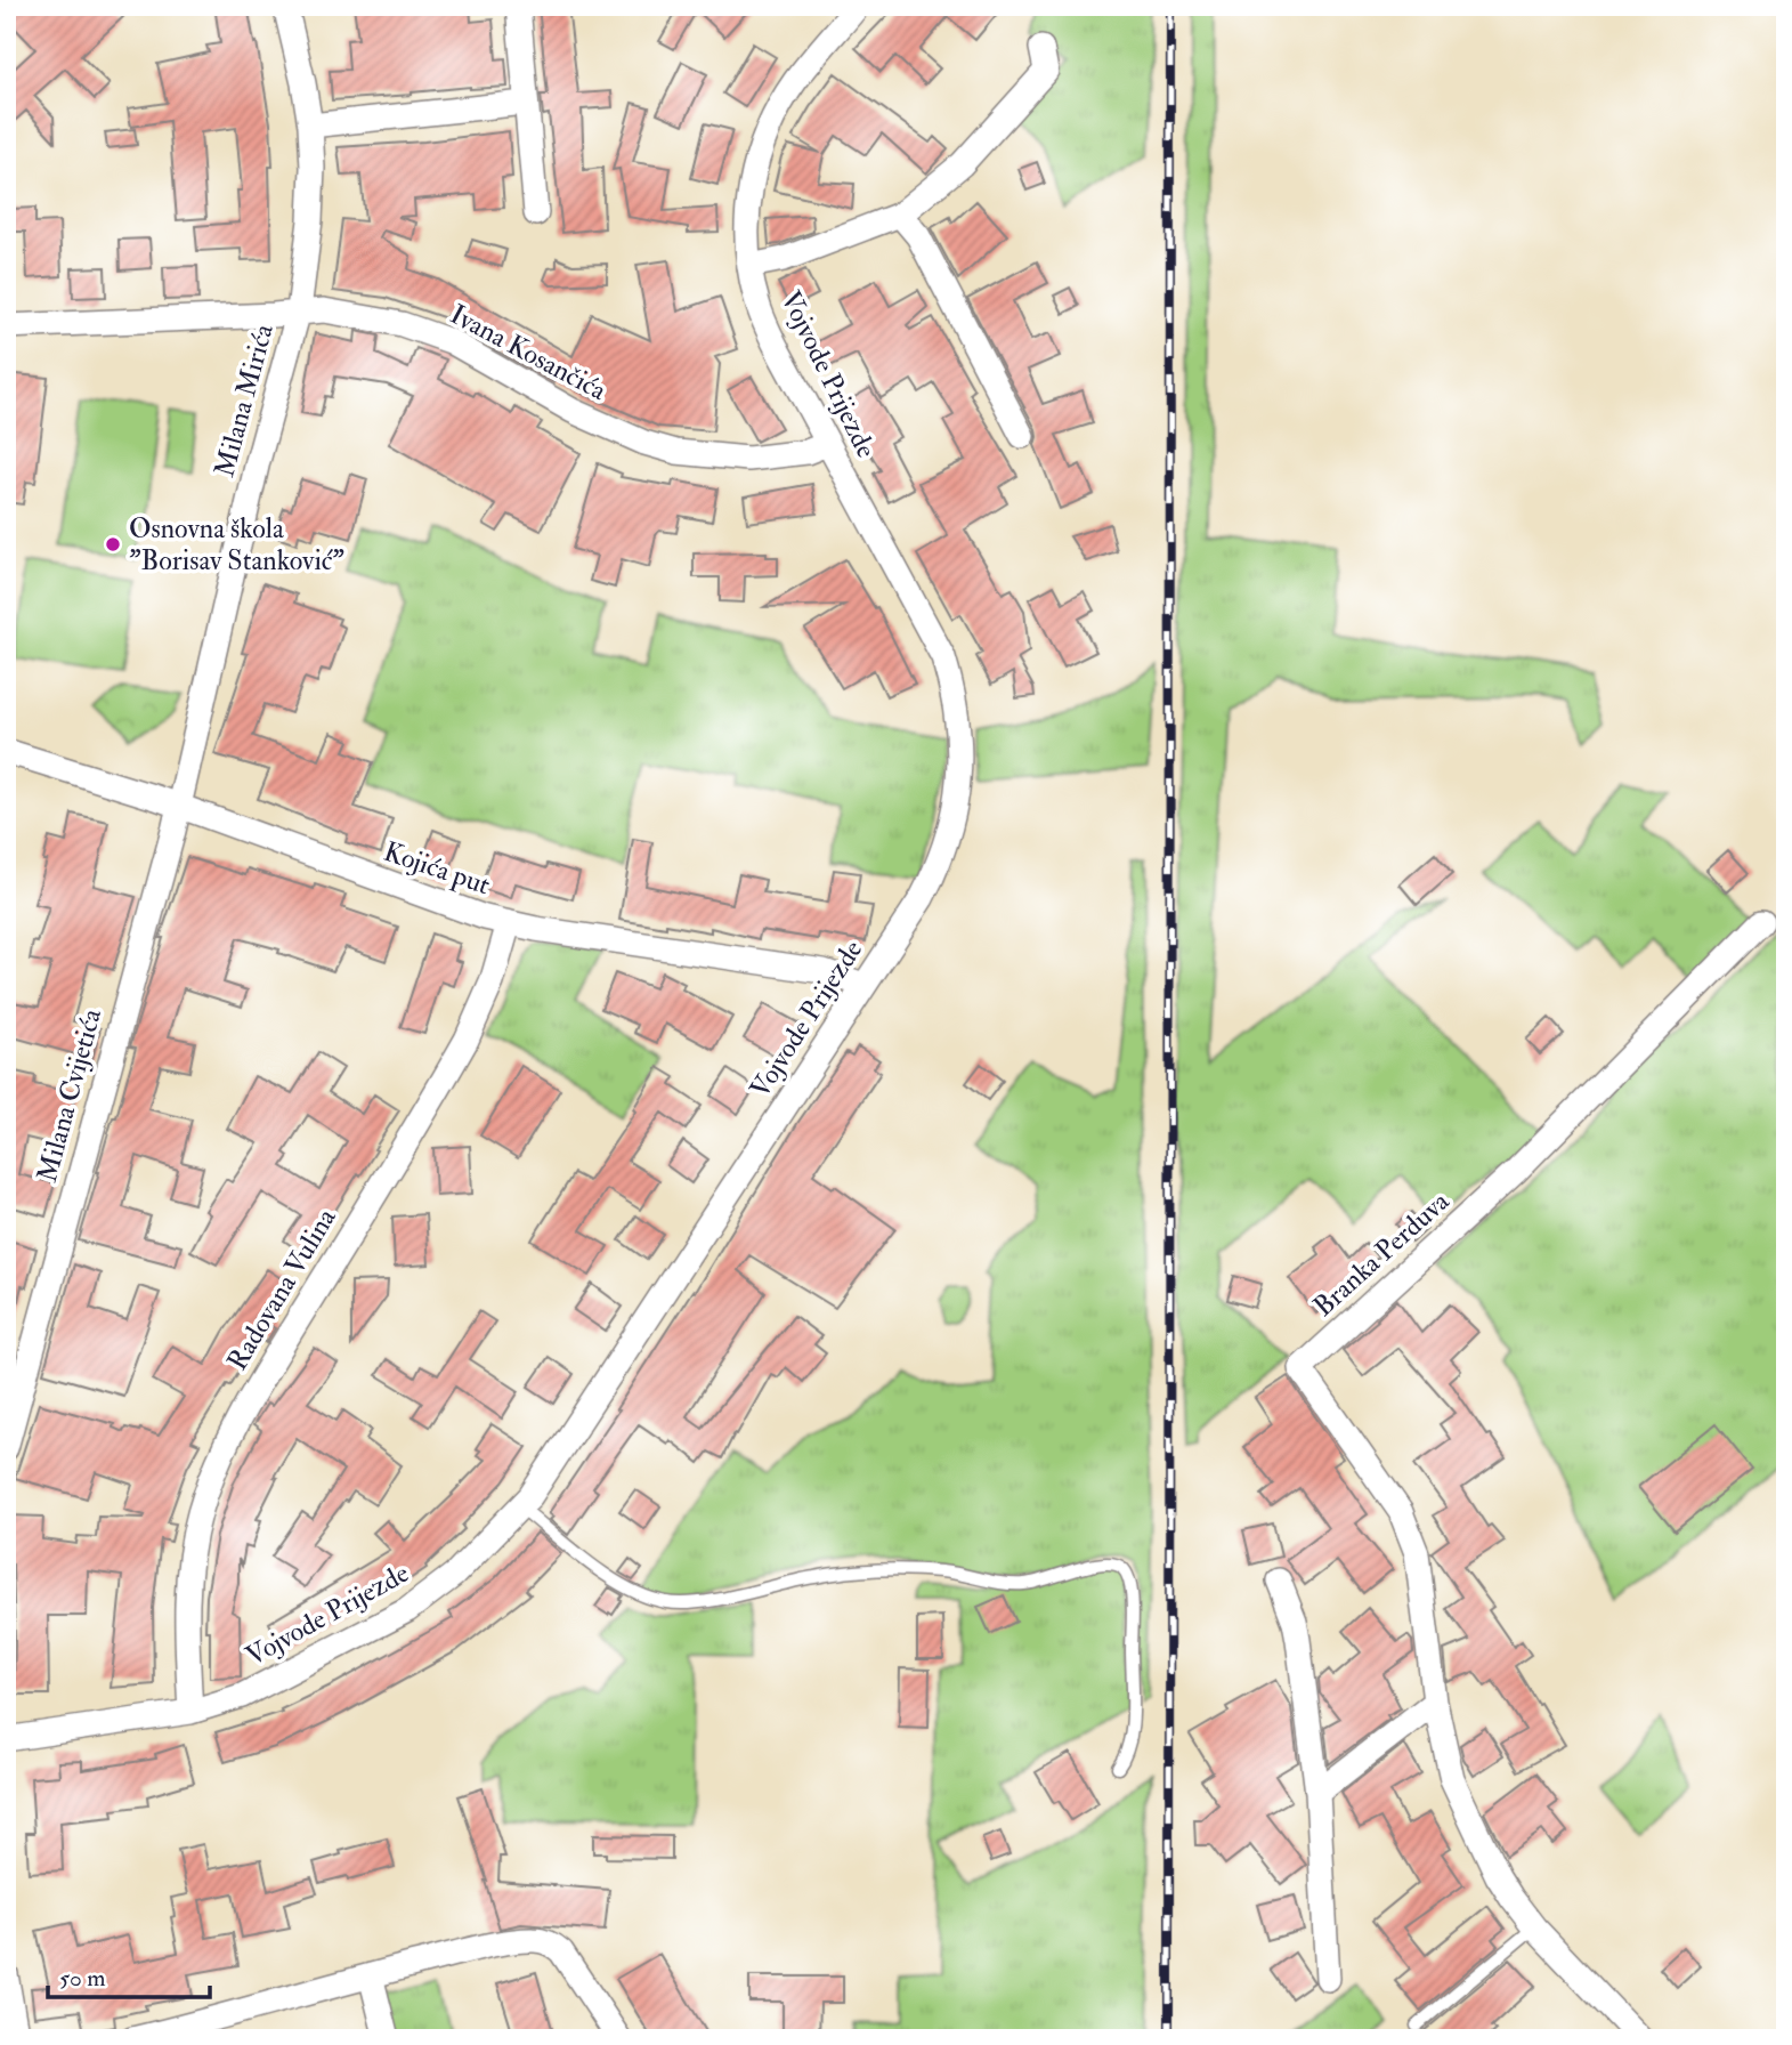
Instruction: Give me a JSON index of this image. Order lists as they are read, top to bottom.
{
  "streets": {
    "street": [
      "Ivana Kosančića",
      "Vojvode Prijezde",
      "Milana Mirića",
      "Kojića put",
      "Milana Cvijetića",
      "Branka Perduva",
      "Radovana Vulina"
    ]
  },
  "crossings": [
    ["Ivana Kosančića", "Vojvode Prijezde"],
    ["Ivana Kosančića", "Milana Mirića"],
    ["Vojvode Prijezde", "Kojića put"],
    ["Vojvode Prijezde", "Radovana Vulina"],
    ["Milana Mirića", "Kojića put"],
    ["Milana Mirića", "Milana Cvijetića"],
    ["Kojića put", "Milana Cvijetića"],
    ["Kojića put", "Radovana Vulina"]
  ],
  "places": ["Osnovna škola \"Borisav Stanković\""],
  "scale_bar": "50 m"
}
